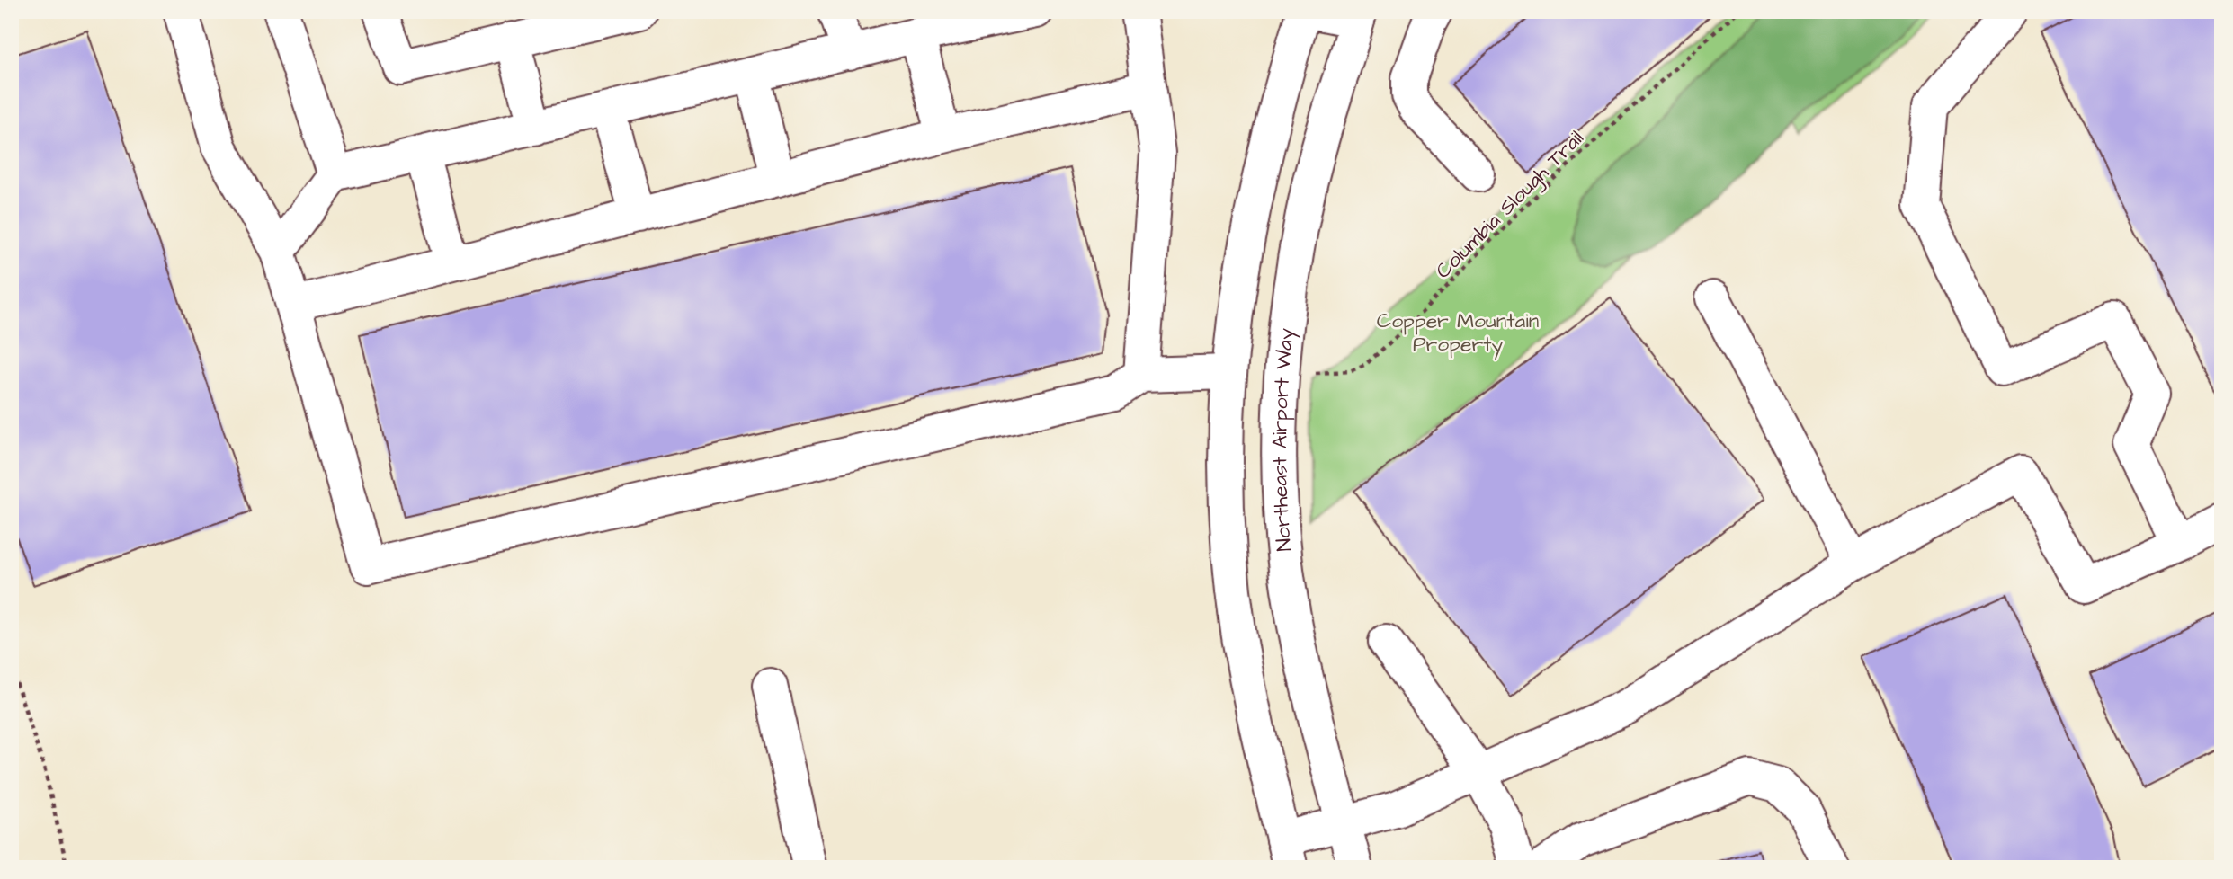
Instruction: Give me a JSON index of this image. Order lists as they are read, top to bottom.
{
  "streets": {
    "main road": ["Northeast Airport Way"],
    "path": ["Columbia Slough Trail"]
  },
  "crossings": [
    ["Columbia Slough Trail", "Northeast Airport Way"]
  ],
  "parks": ["Copper Mountain Property"]
}
